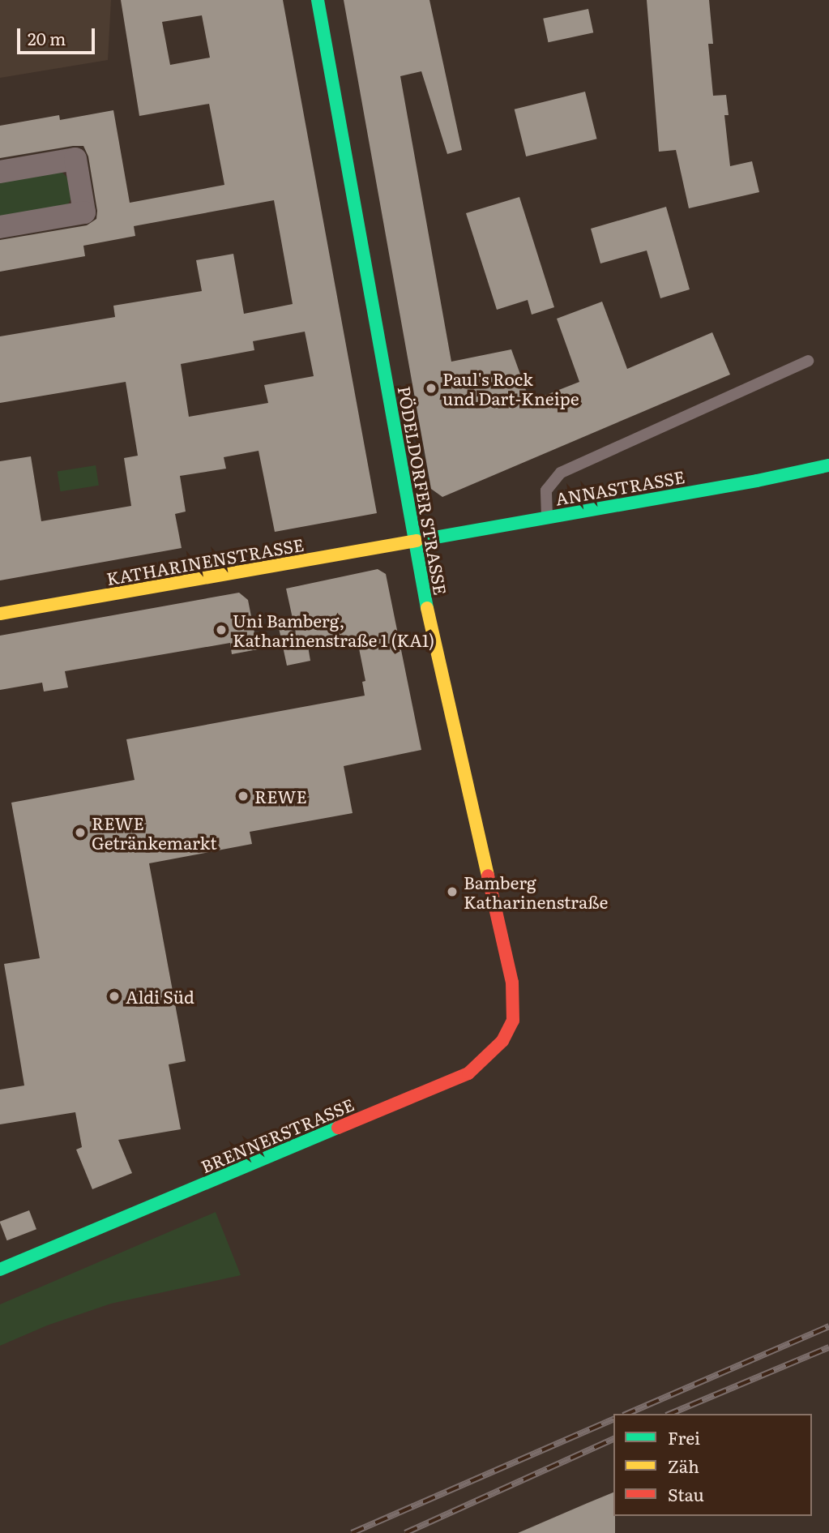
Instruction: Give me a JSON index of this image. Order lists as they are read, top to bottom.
{
  "streets": {
    "street": [
      "ANNASTRASSE",
      "PÖDELDORFER STRASSE",
      "KATHARINENSTRASSE",
      "BRENNERSTRASSE"
    ]
  },
  "crossings": [
    ["ANNASTRASSE", "PÖDELDORFER STRASSE"],
    ["ANNASTRASSE", "KATHARINENSTRASSE"],
    ["PÖDELDORFER STRASSE", "KATHARINENSTRASSE"],
    ["PÖDELDORFER STRASSE", "BRENNERSTRASSE"]
  ],
  "places": [
    "Paul's Rock und Dart-Kneipe",
    "Uni Bamberg, Katharinenstraße 1 (KA1)",
    "REWE",
    "REWE Getränkemarkt",
    "Bamberg Katharinenstraße",
    "Aldi Süd"
  ],
  "legend": ["Frei", "Zäh", "Stau"],
  "scale_bar": "20 m"
}
